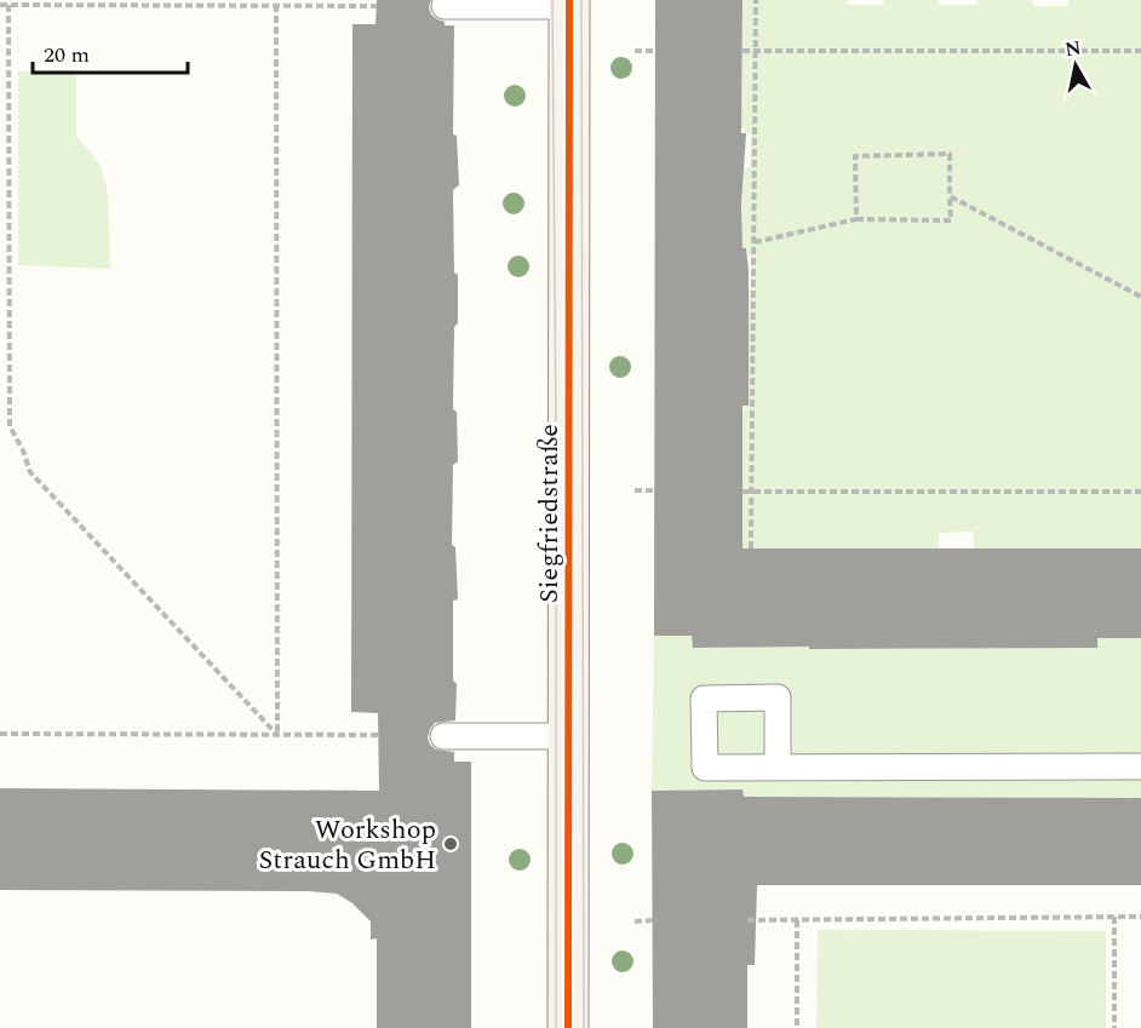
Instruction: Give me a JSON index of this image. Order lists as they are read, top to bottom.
{
  "streets": {
    "street": ["Siegfriedstraße"]
  },
  "places": ["Workshop Strauch GmbH"],
  "scale_bar": "20 m",
  "north": "top"
}
